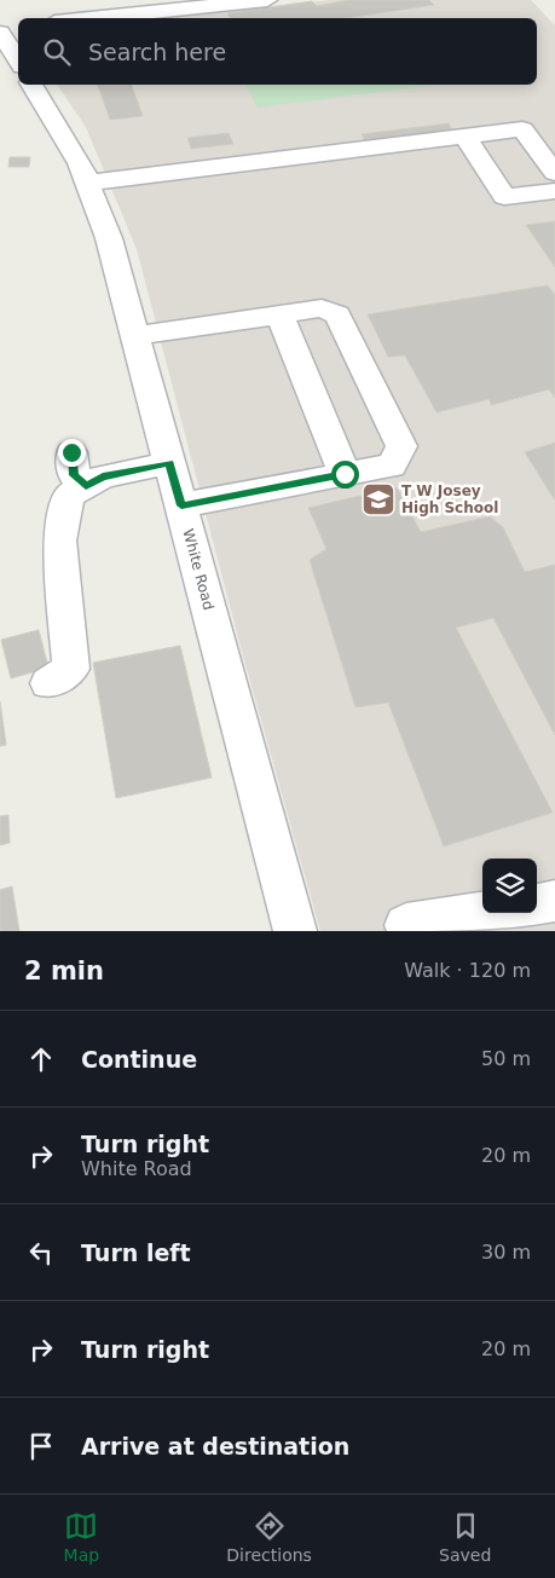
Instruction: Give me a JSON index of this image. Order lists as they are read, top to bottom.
{
  "streets": {
    "street": ["White Road"]
  },
  "places": {
    "school or university": ["T W Josey High School"]
  },
  "page": {
    "search": "Search here",
    "heading": ["2 min", "Walk · 120 m"],
    "list": [
      ["Continue", "50 m"],
      ["Turn right", "White Road", "20 m"],
      ["Turn left", "30 m"],
      ["Turn right", "20 m"],
      "Arrive at destination"
    ],
    "nav": ["Map", "Directions", "Saved"]
  }
}
